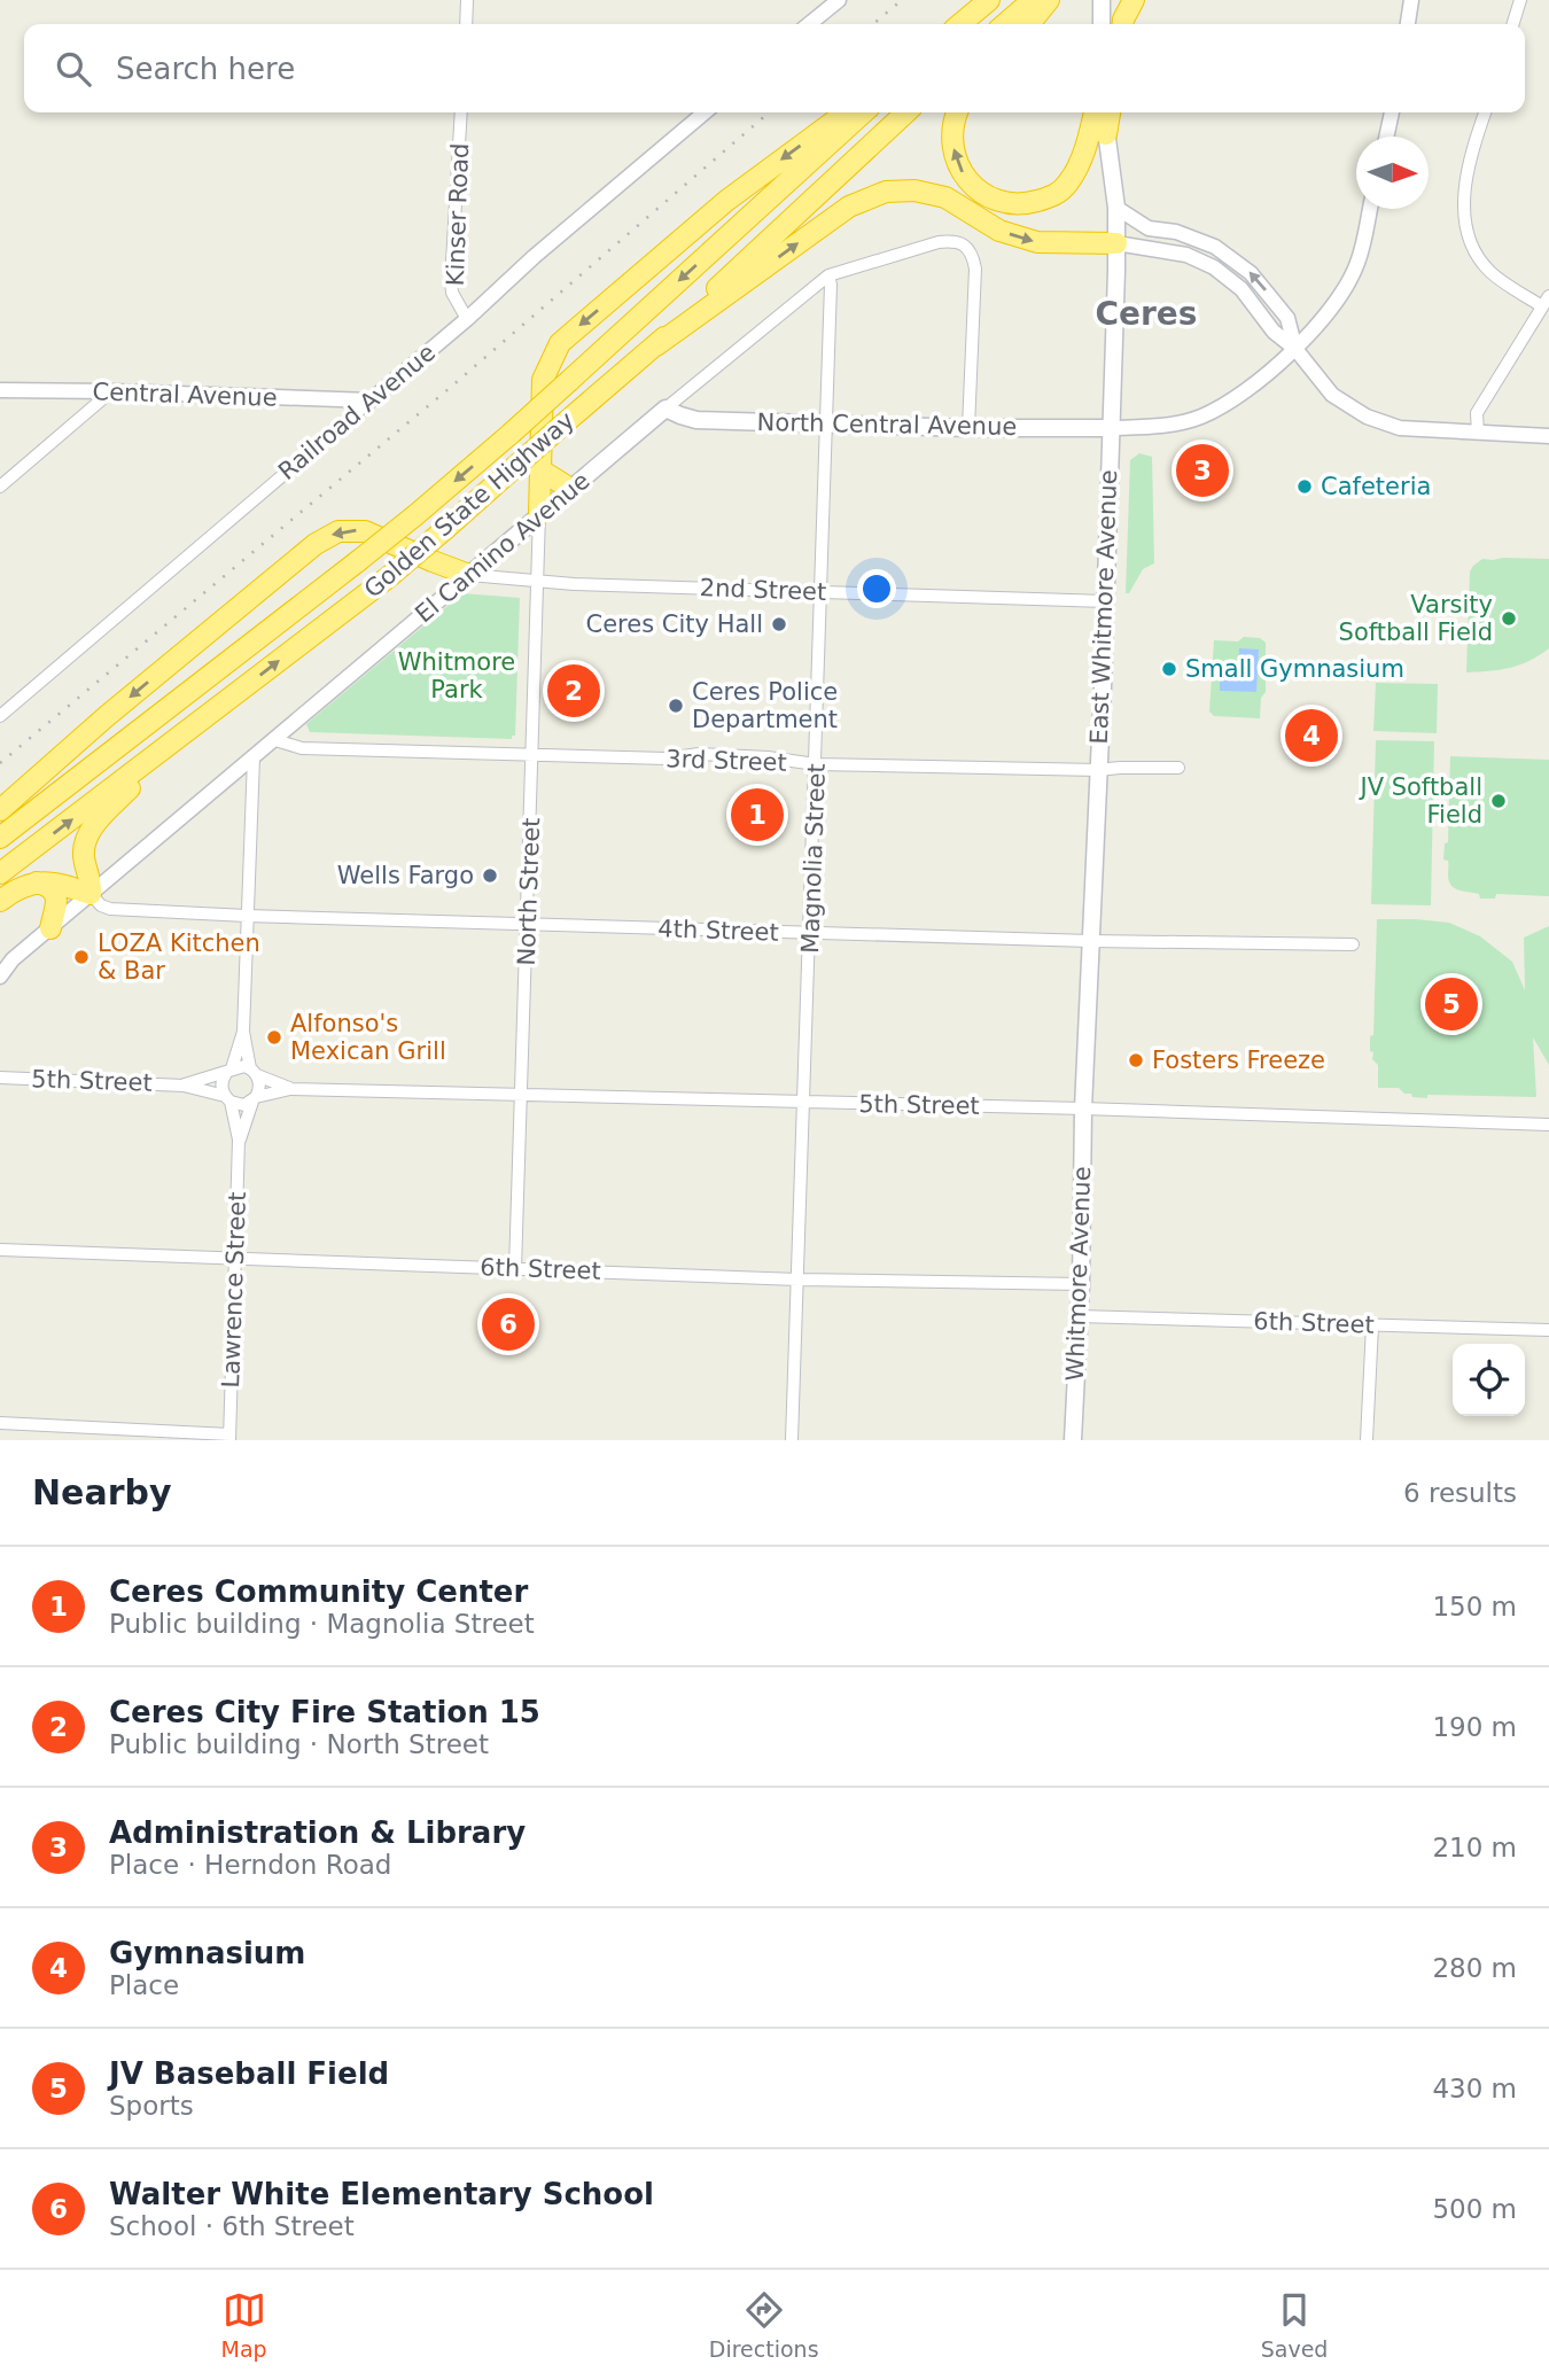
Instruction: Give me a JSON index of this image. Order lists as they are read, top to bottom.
{
  "streets": {
    "highway": ["Golden State Highway"],
    "main road": [
      "North Central Avenue",
      "El Camino Avenue",
      "East Whitmore Avenue",
      "Whitmore Avenue"
    ],
    "street": [
      "Kinser Road",
      "Central Avenue",
      "Railroad Avenue",
      "2nd Street",
      "3rd Street",
      "Magnolia Street",
      "North Street",
      "4th Street",
      "5th Street",
      "6th Street",
      "Lawrence Street"
    ]
  },
  "crossings": [
    ["Kinser Road", "Railroad Avenue"],
    ["Central Avenue", "Railroad Avenue"],
    ["North Central Avenue", "El Camino Avenue"],
    ["North Central Avenue", "East Whitmore Avenue"],
    ["North Central Avenue", "Magnolia Street"],
    ["El Camino Avenue", "2nd Street"],
    ["El Camino Avenue", "3rd Street"],
    ["El Camino Avenue", "Magnolia Street"],
    ["El Camino Avenue", "North Street"],
    ["El Camino Avenue", "4th Street"],
    ["2nd Street", "East Whitmore Avenue"],
    ["2nd Street", "Magnolia Street"],
    ["2nd Street", "North Street"],
    ["East Whitmore Avenue", "3rd Street"],
    ["East Whitmore Avenue", "4th Street"],
    ["East Whitmore Avenue", "5th Street"],
    ["East Whitmore Avenue", "Whitmore Avenue"],
    ["3rd Street", "Magnolia Street"],
    ["3rd Street", "North Street"],
    ["Magnolia Street", "4th Street"],
    ["Magnolia Street", "5th Street"],
    ["Magnolia Street", "6th Street"],
    ["North Street", "4th Street"],
    ["North Street", "5th Street"],
    ["North Street", "6th Street"],
    ["5th Street", "Whitmore Avenue"],
    ["5th Street", "Lawrence Street"],
    ["6th Street", "Whitmore Avenue"],
    ["6th Street", "Lawrence Street"]
  ],
  "districts": ["Ceres"],
  "parks": ["Whitmore Park"],
  "places": [
    "Cafeteria",
    "Varsity Softball Field",
    "Ceres City Hall",
    "Small Gymnasium",
    "Ceres Police Department",
    "JV Softball Field",
    "Wells Fargo",
    "LOZA Kitchen & Bar",
    "Alfonso's Mexican Grill",
    "Fosters Freeze"
  ],
  "north": "right",
  "page": {
    "search": "Search here",
    "pins": [
      "3",
      "2",
      "4",
      "1",
      "5",
      "6"
    ],
    "heading": ["Nearby", "6 results"],
    "list": [
      {
        "mark": "1",
        "name": "Ceres Community Center",
        "note": "Public building · Magnolia Street",
        "value": "150 m"
      },
      {
        "mark": "2",
        "name": "Ceres City Fire Station 15",
        "note": "Public building · North Street",
        "value": "190 m"
      },
      {
        "mark": "3",
        "name": "Administration & Library",
        "note": "Place · Herndon Road",
        "value": "210 m"
      },
      {
        "mark": "4",
        "name": "Gymnasium",
        "note": "Place",
        "value": "280 m"
      },
      {
        "mark": "5",
        "name": "JV Baseball Field",
        "note": "Sports",
        "value": "430 m"
      },
      {
        "mark": "6",
        "name": "Walter White Elementary School",
        "note": "School · 6th Street",
        "value": "500 m"
      }
    ],
    "nav": ["Map", "Directions", "Saved"]
  }
}
